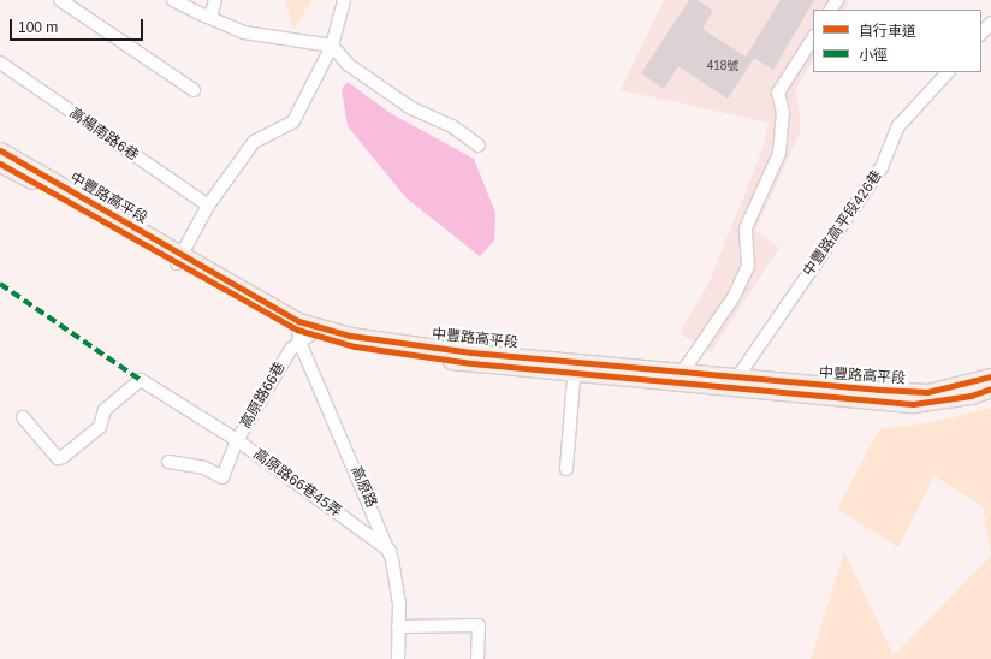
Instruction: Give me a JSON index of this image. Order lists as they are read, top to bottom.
{
  "streets": {
    "main road": ["中豐路高平段"],
    "street": [
      "高楊南路6巷",
      "中豐路高平段426巷",
      "高原路66巷",
      "高原路66巷45弄",
      "高原路"
    ]
  },
  "crossings": [
    ["中豐路高平段", "中豐路高平段426巷"],
    ["中豐路高平段", "高原路66巷"],
    ["中豐路高平段", "高原路"],
    ["高原路66巷", "高原路66巷45弄"],
    ["高原路66巷", "高原路"],
    ["高原路66巷45弄", "高原路"]
  ],
  "house_numbers": ["418號"],
  "legend": ["自行車道", "小徑"],
  "scale_bar": "100 m"
}
